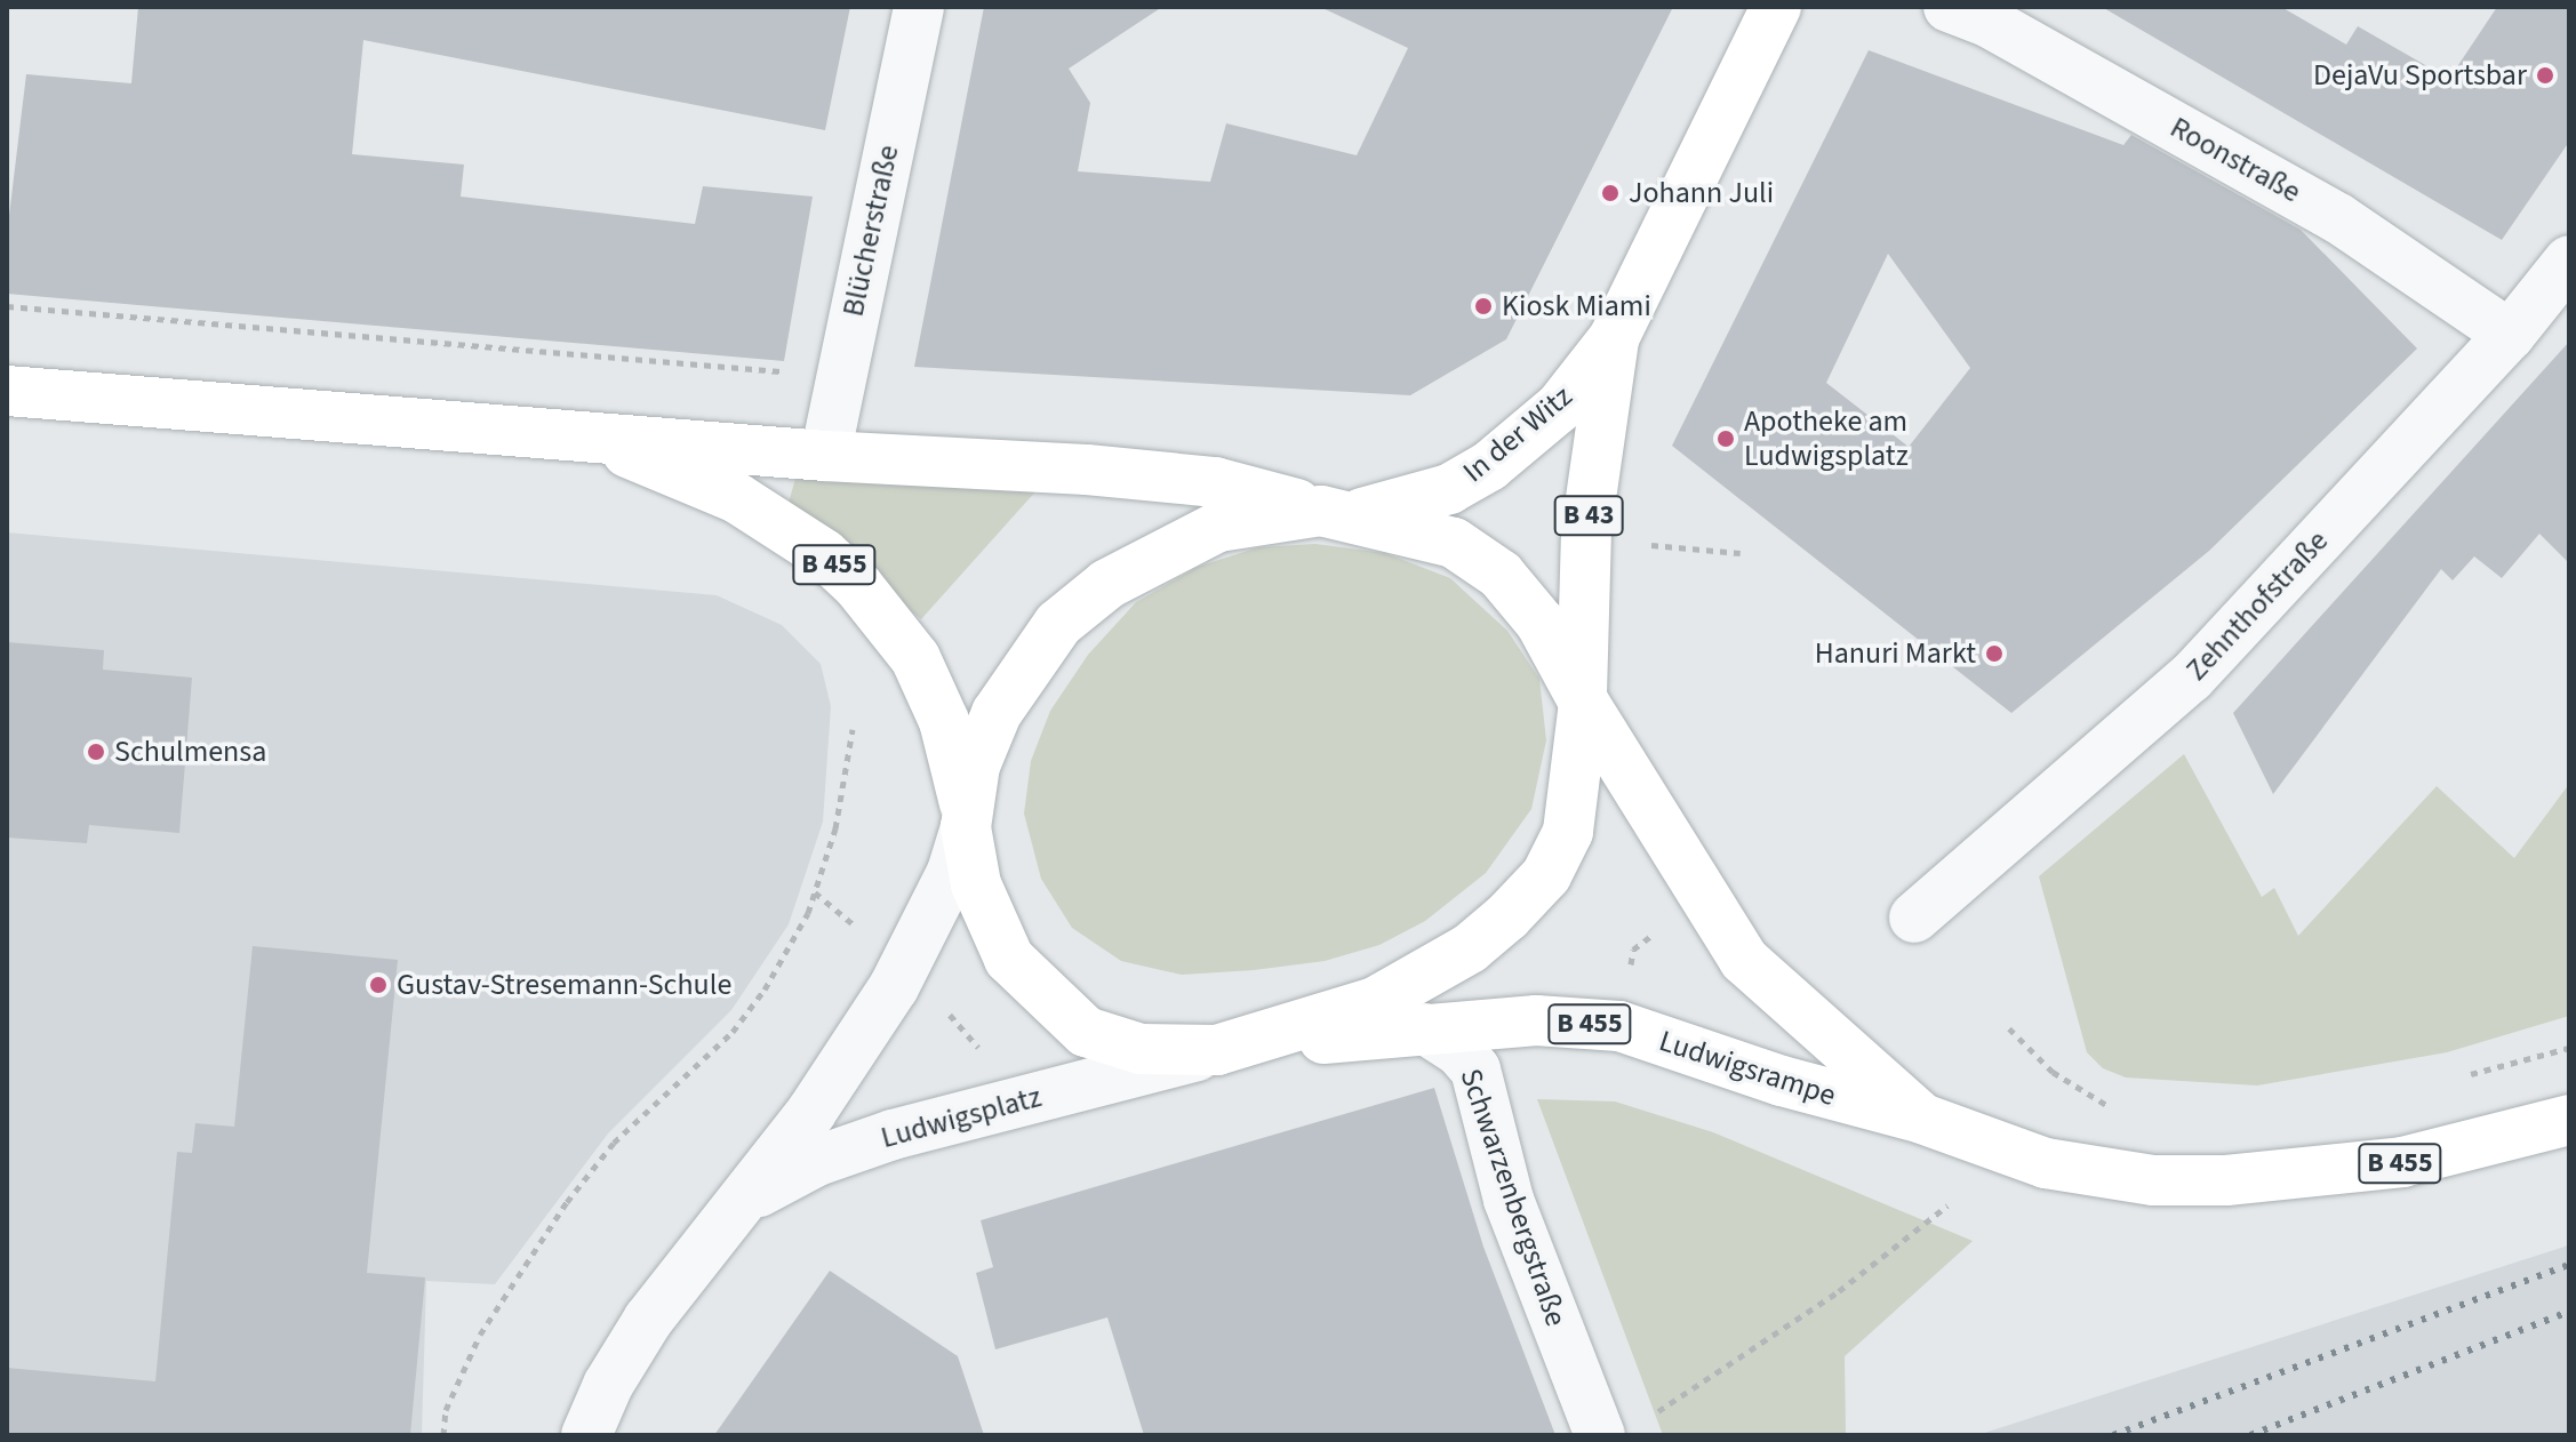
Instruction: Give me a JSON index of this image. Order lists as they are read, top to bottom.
{
  "streets": {
    "main road": [
      "In der Witz",
      "B 43",
      "B 455",
      "Ludwigsrampe",
      "Ludwigsplatz"
    ],
    "street": [
      "Roonstraße",
      "Blücherstraße",
      "Zehnthofstraße",
      "Schwarzenbergstraße"
    ]
  },
  "crossings": [
    ["Roonstraße", "Zehnthofstraße"],
    ["Blücherstraße", "B 455"],
    ["In der Witz", "B 455"],
    ["In der Witz", "Ludwigsrampe"],
    ["In der Witz", "Ludwigsplatz"],
    ["B 455", "Ludwigsplatz"],
    ["Ludwigsrampe", "Ludwigsplatz"],
    ["Ludwigsrampe", "Schwarzenbergstraße"]
  ],
  "places": [
    "DejaVu Sportsbar",
    "Johann Juli",
    "Kiosk Miami",
    "Apotheke am Ludwigsplatz",
    "Hanuri Markt",
    "Schulmensa",
    "Gustav-Stresemann-Schule"
  ]
}
